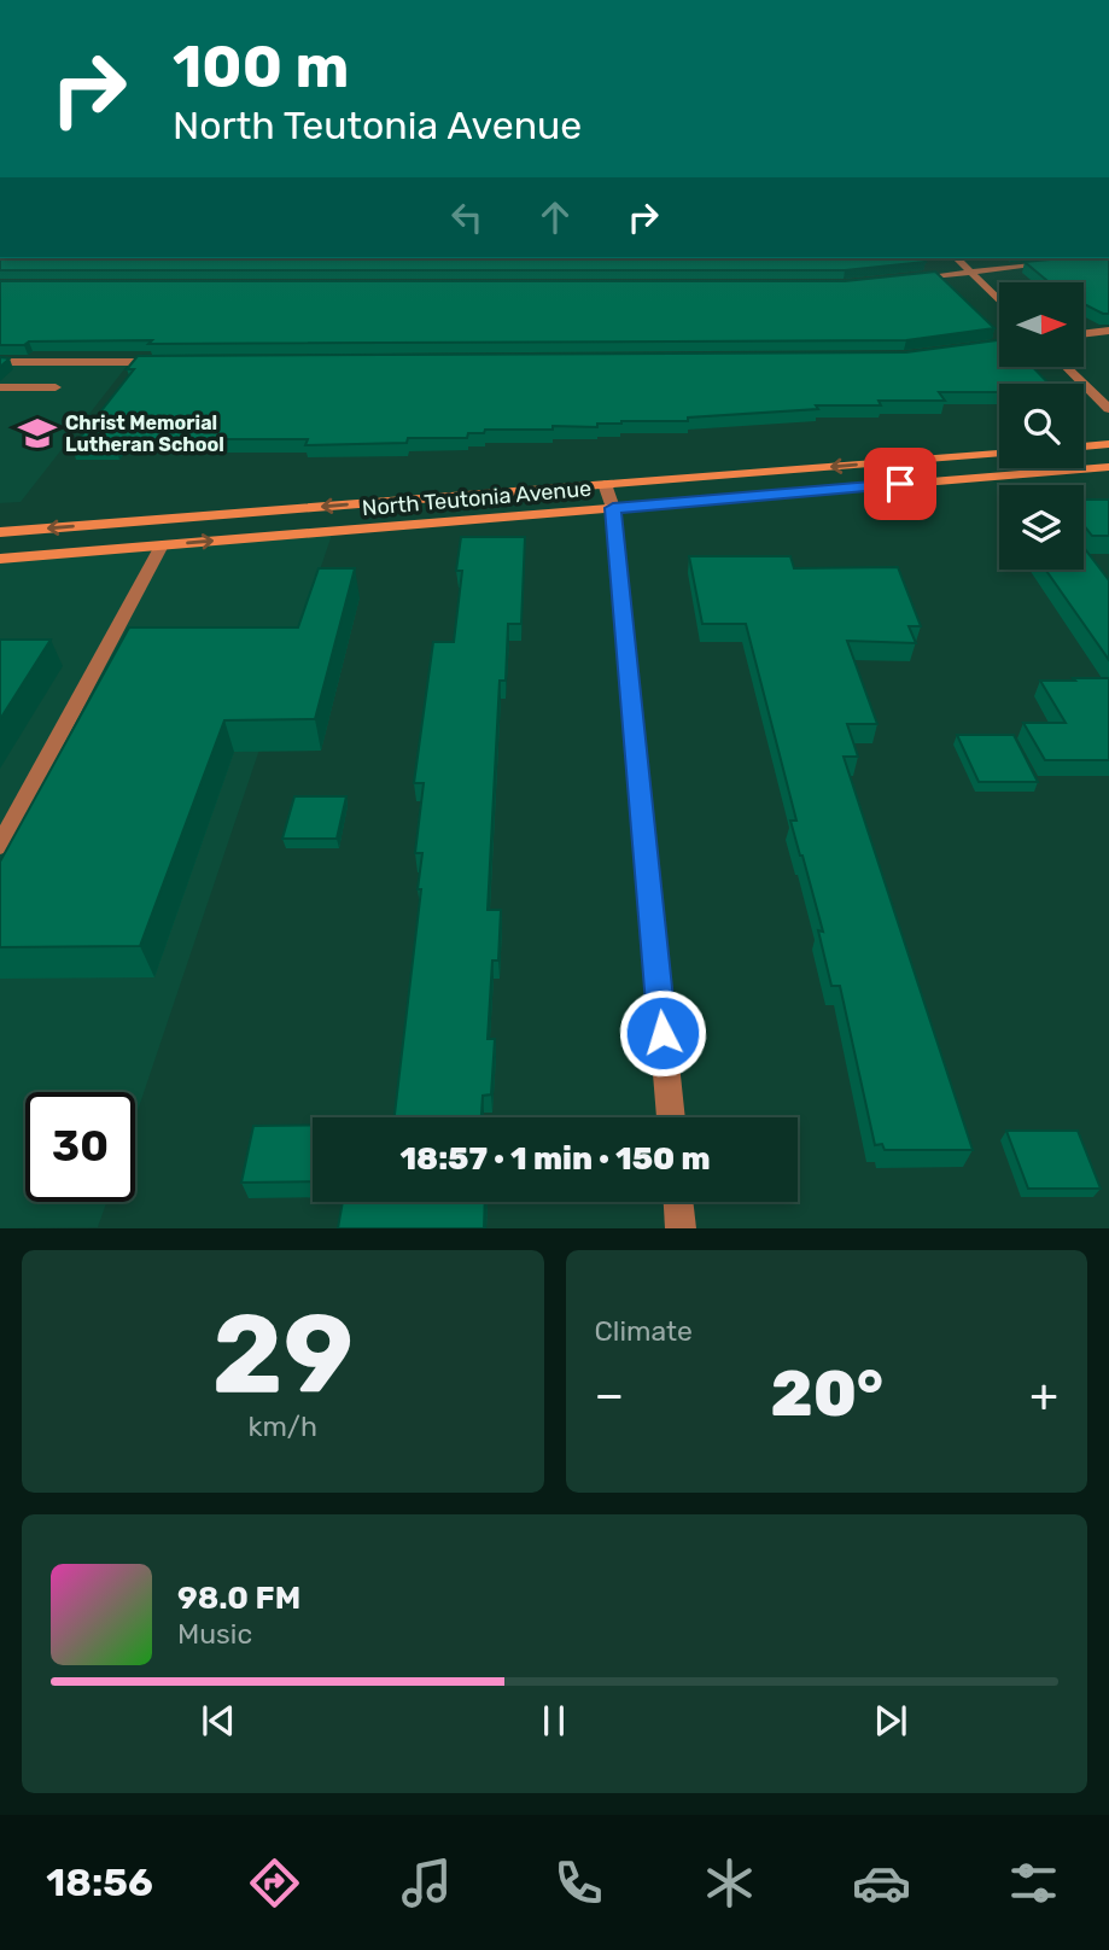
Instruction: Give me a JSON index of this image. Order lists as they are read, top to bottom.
{
  "streets": {
    "main road": ["North Teutonia Avenue"]
  },
  "places": {
    "school or university": ["Christ Memorial Lutheran School"]
  },
  "north": "right",
  "page": {
    "turn": ["100 m", "North Teutonia Avenue"],
    "limit": "30",
    "trip": "18:57 · 1 min · 150 m",
    "tile": [
      ["29", "km/h"],
      "Climate"
    ],
    "heat": ["−", "20°", "+"],
    "song": ["98.0 FM", "Music"],
    "tabs": "18:56"
  }
}
